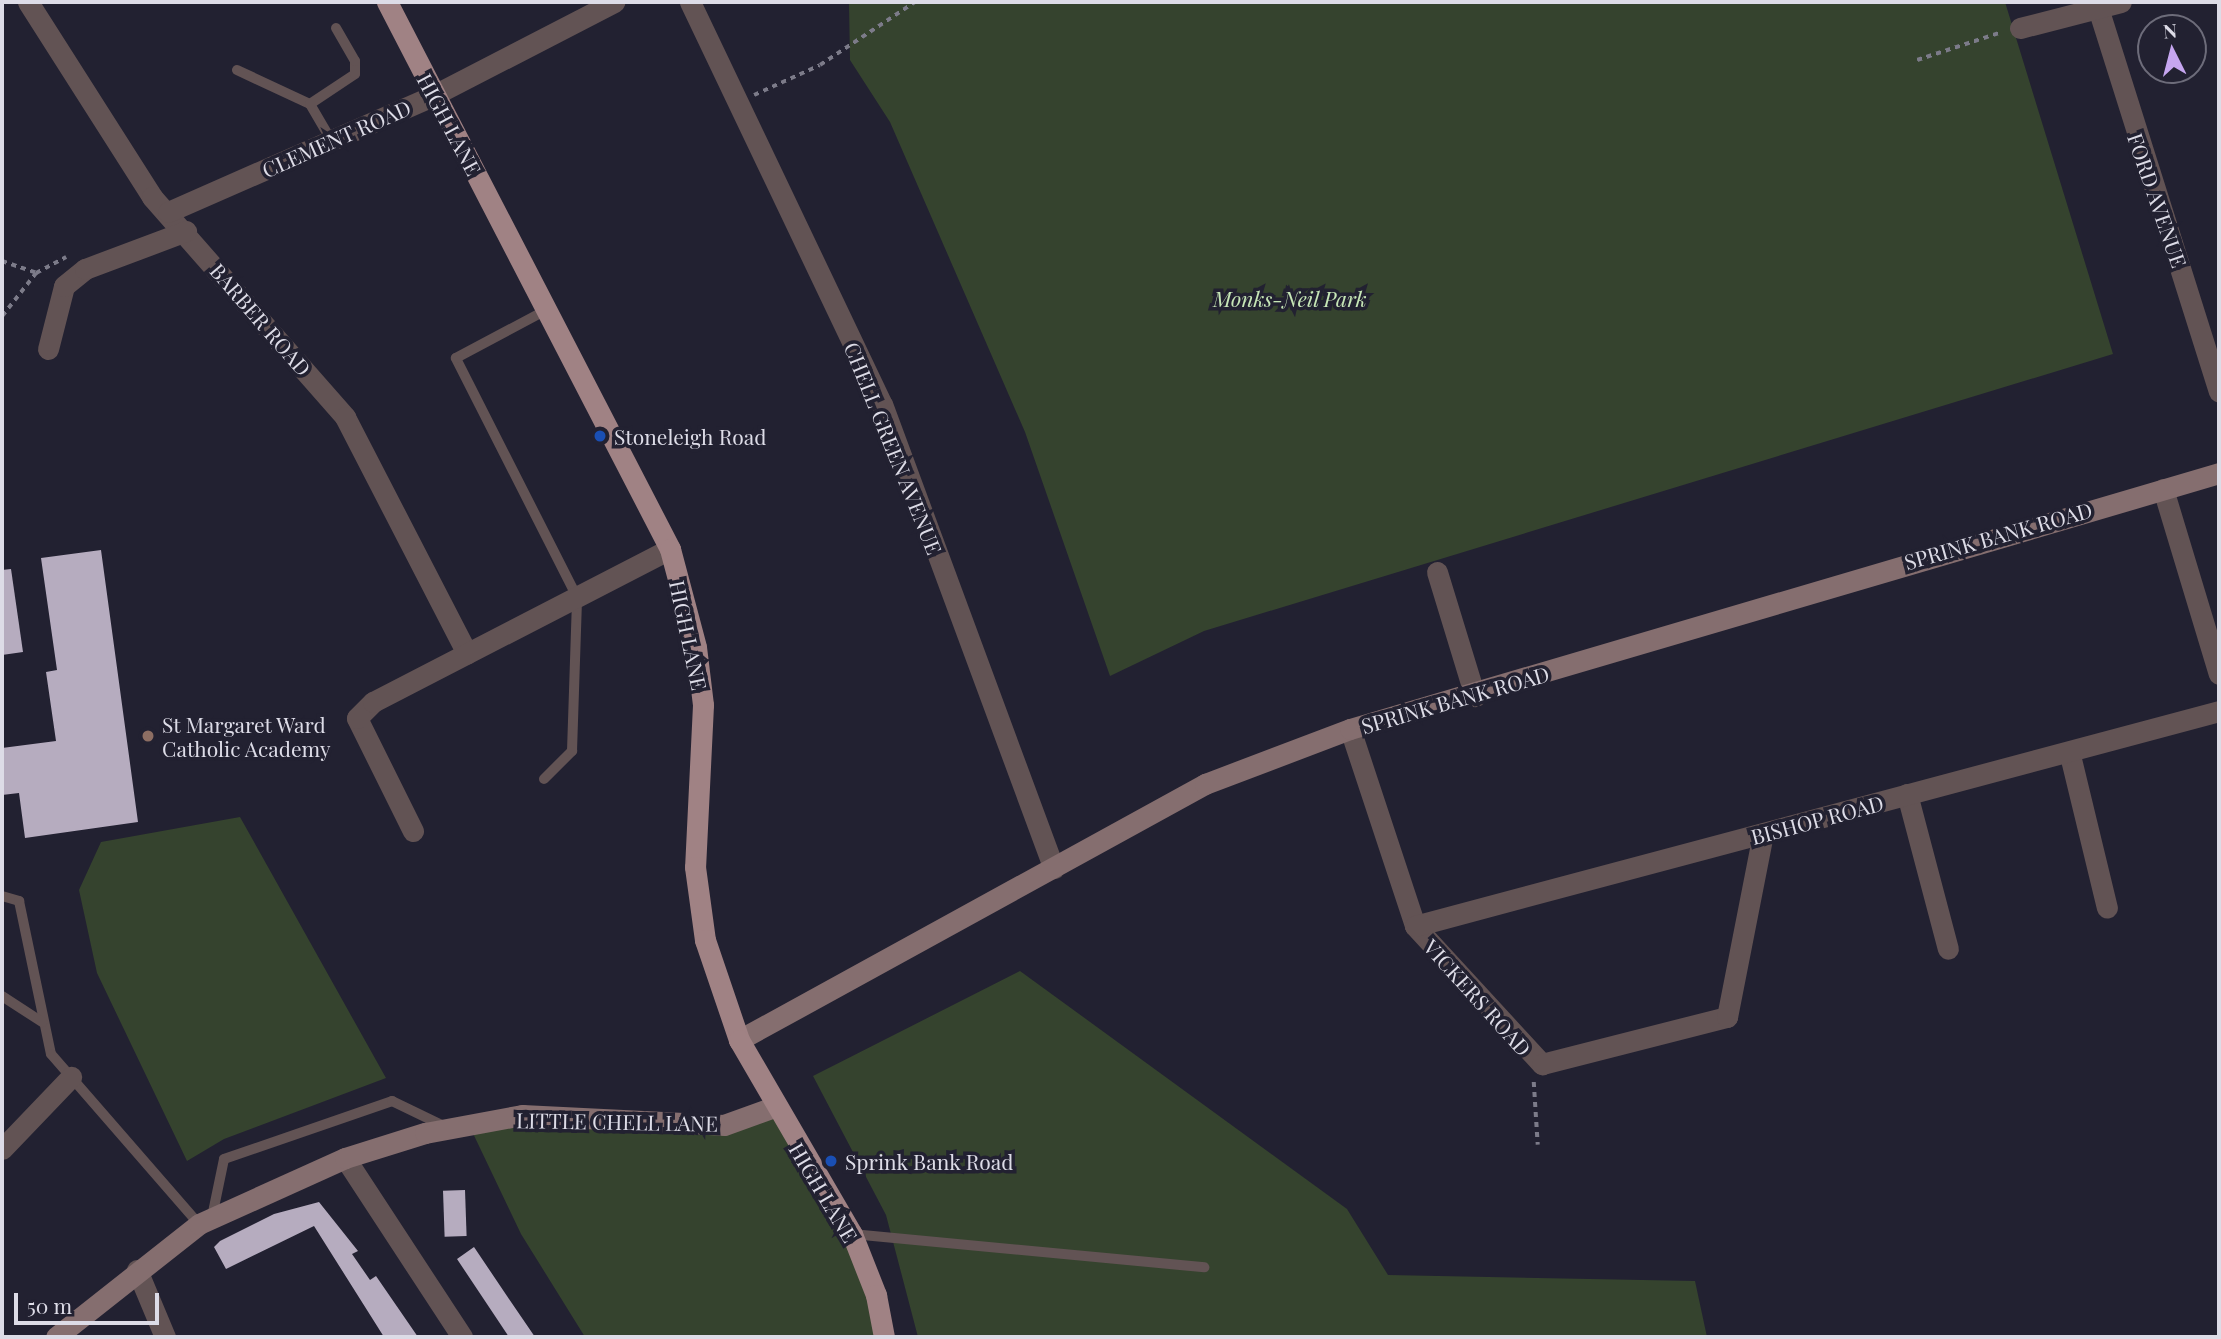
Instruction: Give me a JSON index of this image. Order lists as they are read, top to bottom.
{
  "streets": {
    "main road": ["HIGH LANE"],
    "street": [
      "CLEMENT ROAD",
      "FORD AVENUE",
      "BARBER ROAD",
      "CHELL GREEN AVENUE",
      "SPRINK BANK ROAD",
      "BISHOP ROAD",
      "VICKERS ROAD",
      "LITTLE CHELL LANE"
    ]
  },
  "crossings": [
    ["HIGH LANE", "CLEMENT ROAD"],
    ["HIGH LANE", "SPRINK BANK ROAD"],
    ["HIGH LANE", "LITTLE CHELL LANE"],
    ["CLEMENT ROAD", "BARBER ROAD"],
    ["CHELL GREEN AVENUE", "SPRINK BANK ROAD"],
    ["SPRINK BANK ROAD", "VICKERS ROAD"],
    ["BISHOP ROAD", "VICKERS ROAD"]
  ],
  "parks": ["Monks-Neil Park"],
  "places": ["Stoneleigh Road", "St Margaret Ward Catholic Academy", "Sprink Bank Road"],
  "scale_bar": "50 m",
  "north": "top"
}
